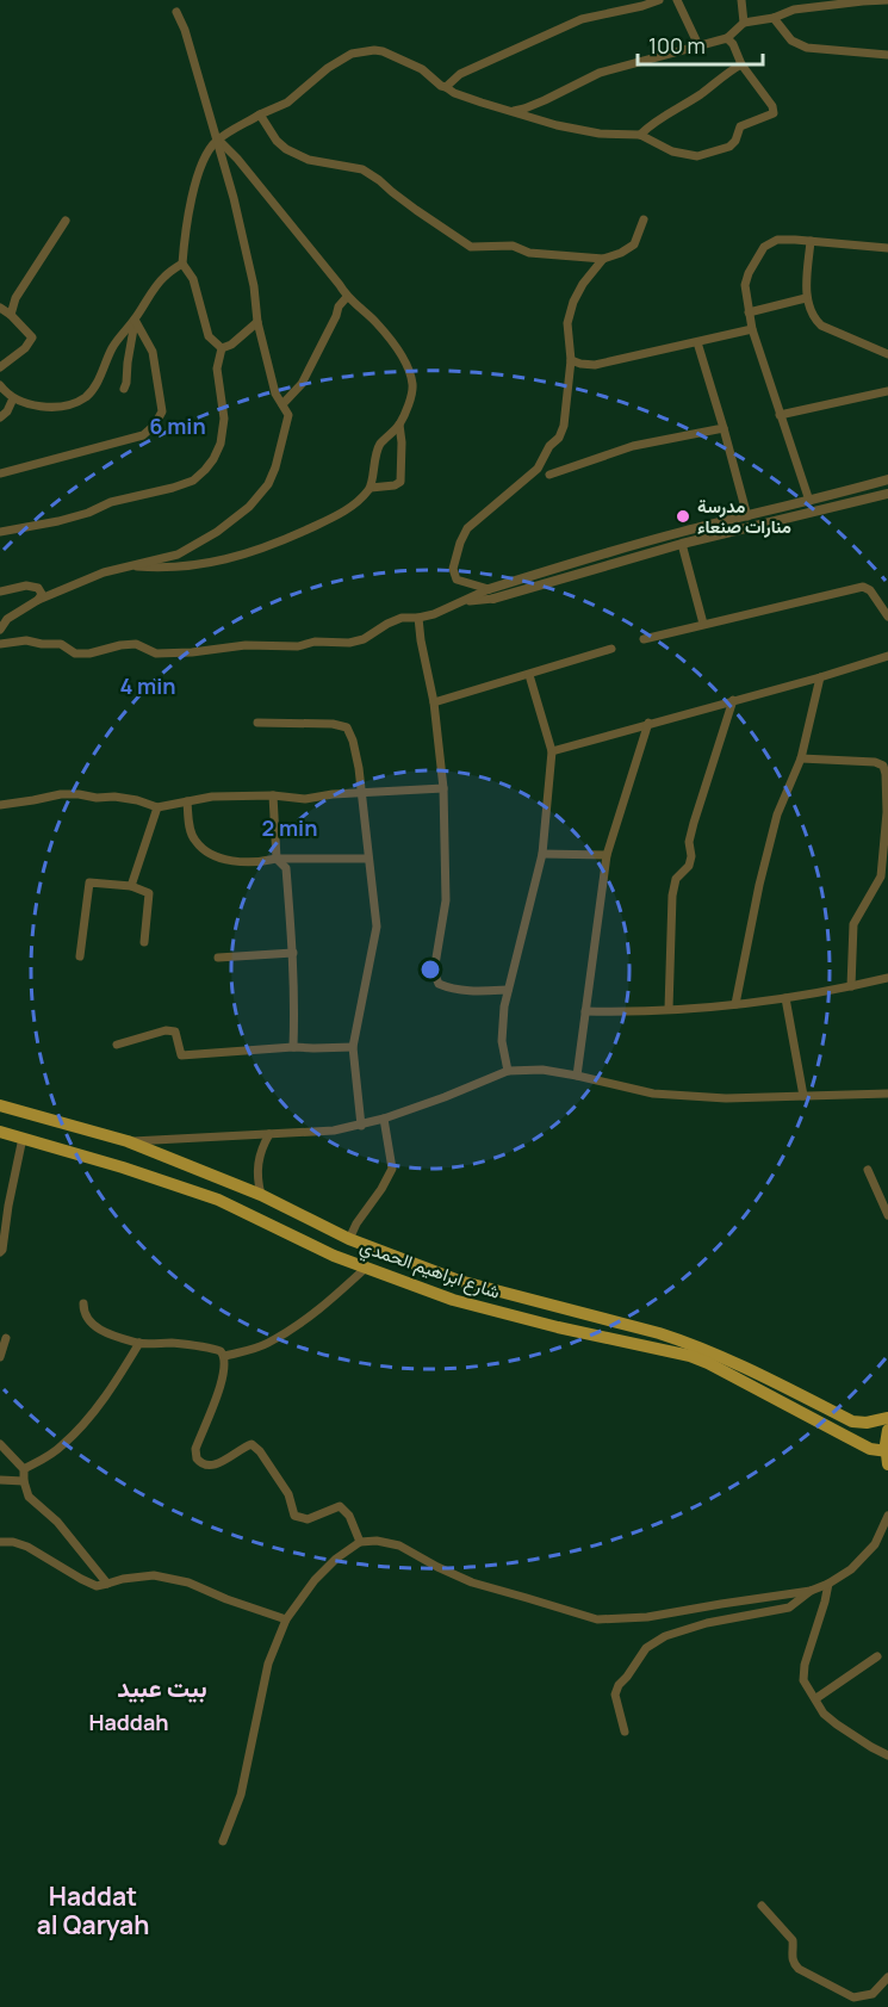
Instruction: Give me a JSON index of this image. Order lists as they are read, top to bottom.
{
  "streets": {
    "main road": ["شارع ابراهيم الحمدي"]
  },
  "districts": ["بيت عبيد", "Haddah", "Haddat al Qaryah"],
  "places": ["مدرسة منارات صنعاء"],
  "scale_bar": "100 m",
  "rings": ["6 min", "4 min", "2 min"]
}
